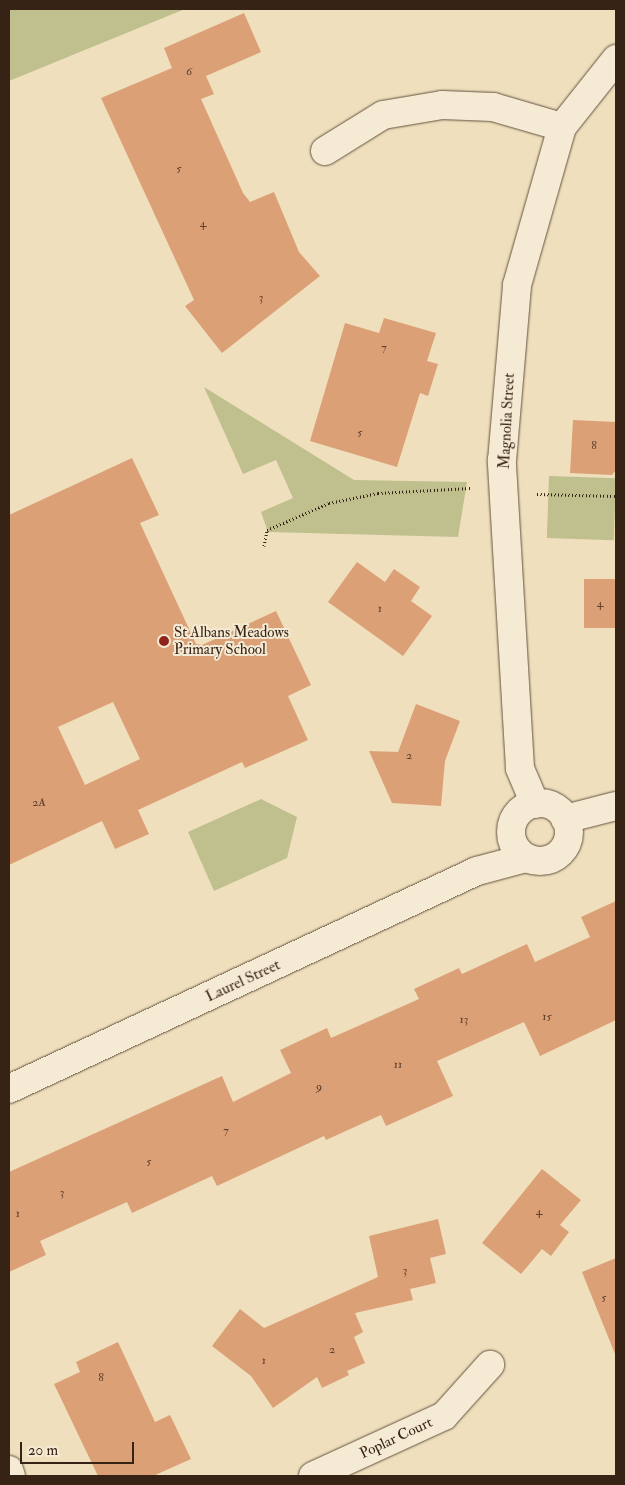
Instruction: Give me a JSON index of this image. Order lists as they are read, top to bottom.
{
  "streets": {
    "street": ["Magnolia Street", "Laurel Street", "Poplar Court"]
  },
  "crossings": [
    ["Magnolia Street", "Laurel Street"]
  ],
  "places": ["St Albans Meadows Primary School"],
  "house_numbers": [
    "6",
    "5",
    "4",
    "3",
    "7",
    "5",
    "8",
    "4",
    "1",
    "2",
    "2A",
    "15",
    "13",
    "11",
    "9",
    "7",
    "5",
    "3",
    "4",
    "1",
    "3",
    "5",
    "2",
    "1",
    "8"
  ],
  "scale_bar": "20 m"
}
